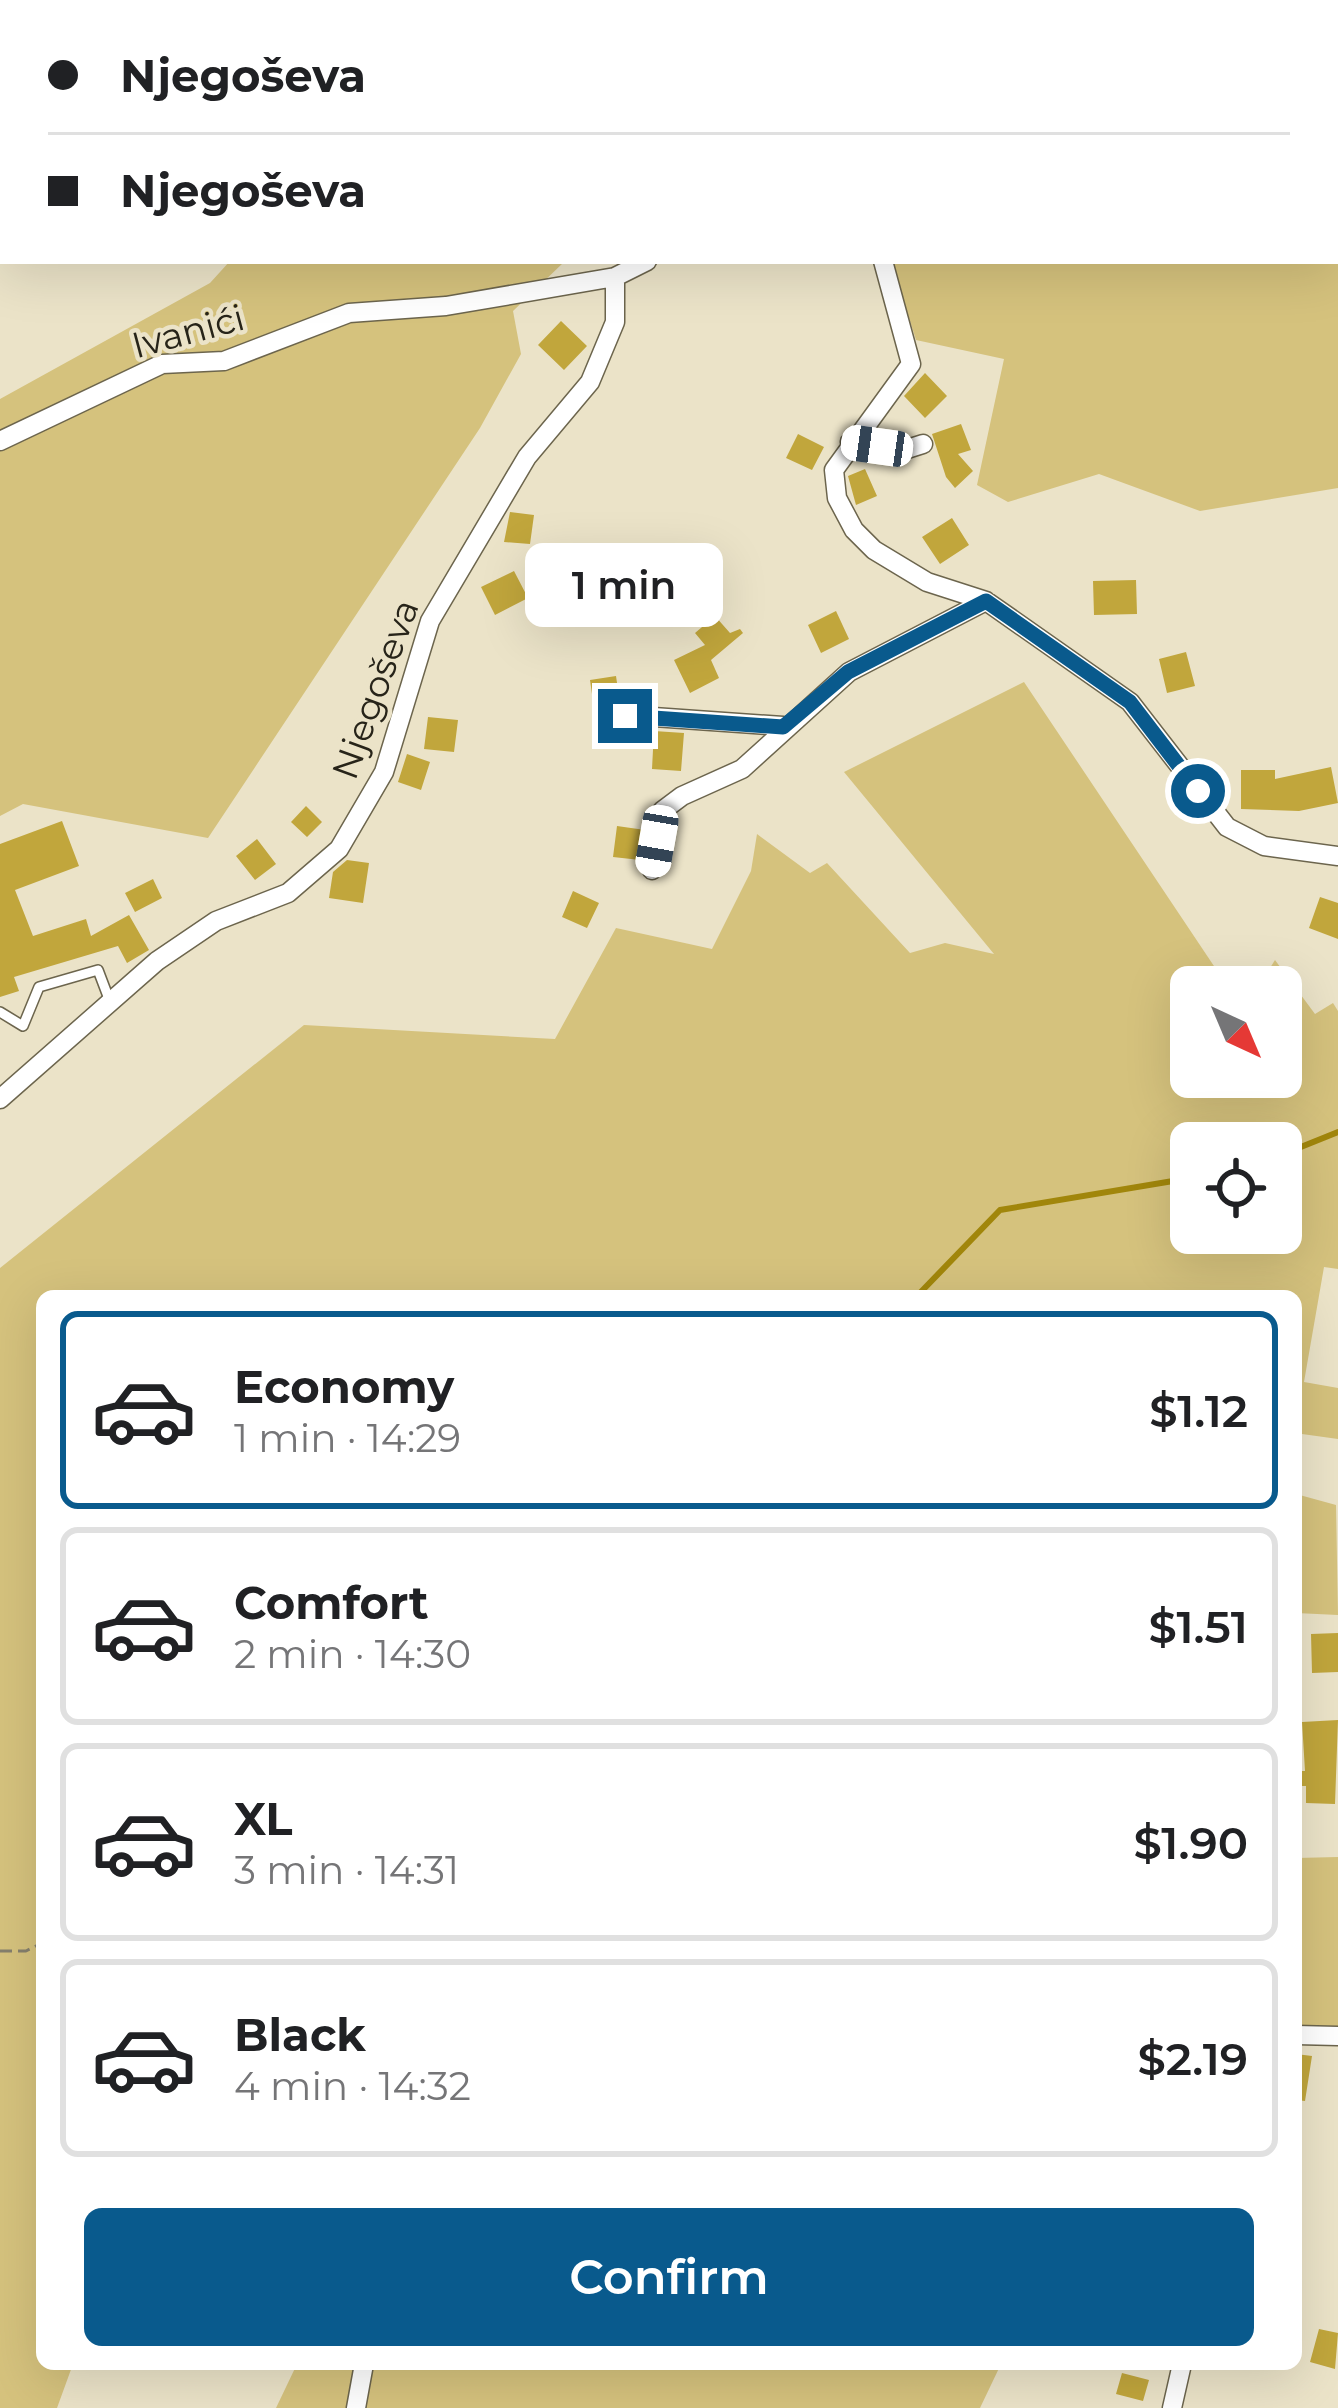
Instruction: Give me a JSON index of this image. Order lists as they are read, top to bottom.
{
  "streets": {
    "street": ["Ivanići", "Njegoševa"]
  },
  "crossings": [
    ["Ivanići", "Njegoševa"]
  ],
  "north": "bottom right",
  "page": {
    "banner": ["Njegoševa", "Njegoševa"],
    "bubble": "1 min",
    "list": [
      {
        "name": "Economy",
        "note": "1 min · 14:29",
        "value": "$1.12"
      },
      {
        "name": "Comfort",
        "note": "2 min · 14:30",
        "value": "$1.51"
      },
      {
        "name": "XL",
        "note": "3 min · 14:31",
        "value": "$1.90"
      },
      {
        "name": "Black",
        "note": "4 min · 14:32",
        "value": "$2.19"
      }
    ],
    "buttons": "Confirm"
  }
}
